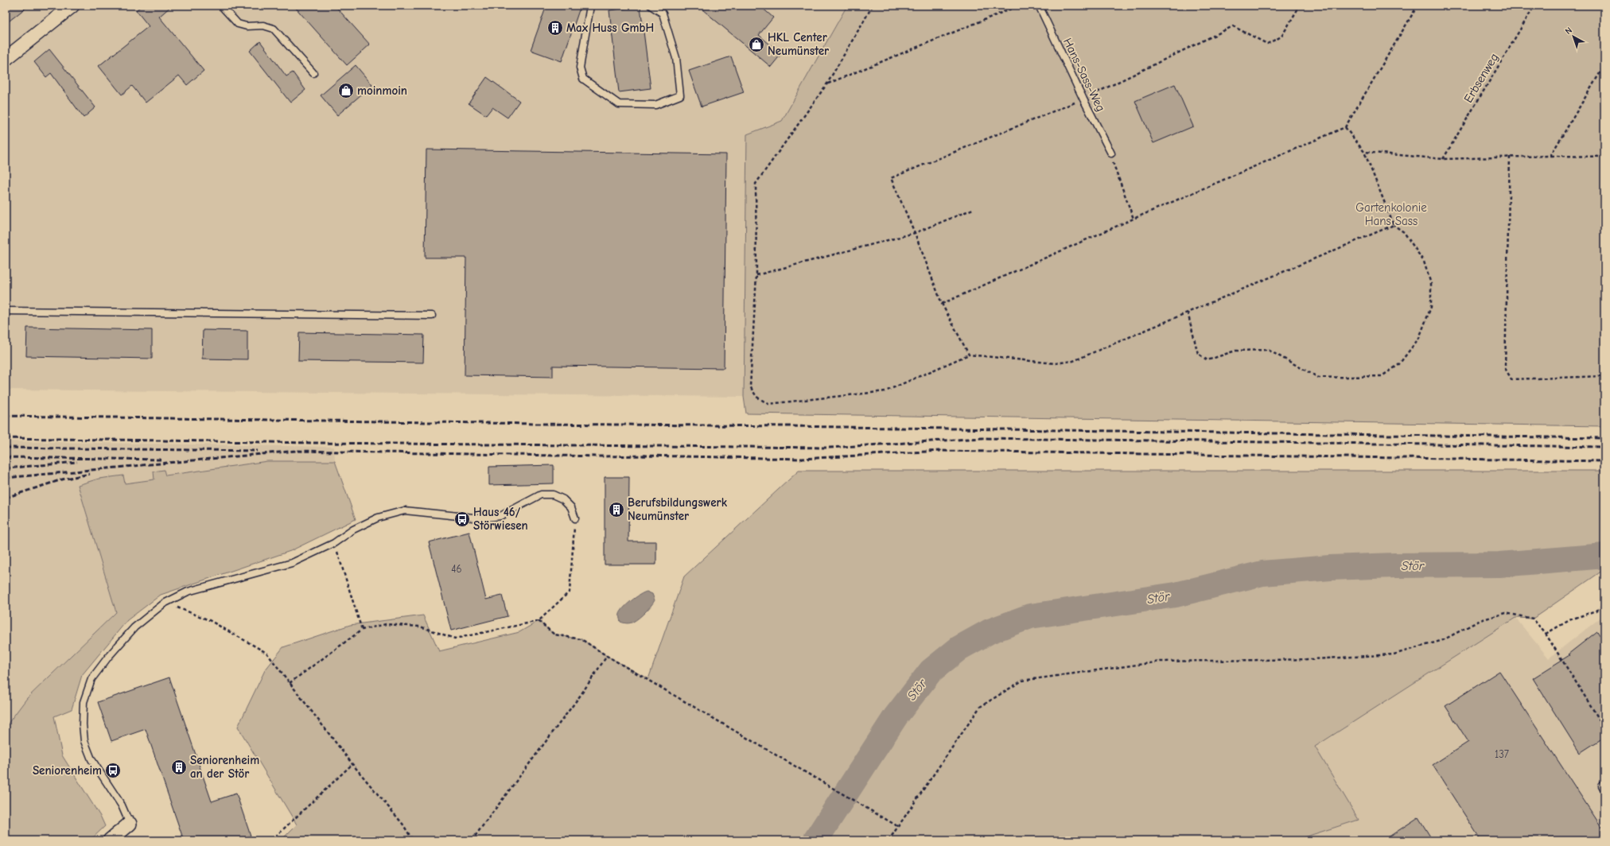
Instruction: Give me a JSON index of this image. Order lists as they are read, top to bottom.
{
  "streets": {
    "lane": ["Hans-Sass-Weg"],
    "path": ["Erbsenweg"]
  },
  "water": ["Stör"],
  "parks": ["Gartenkolonie Hans Sass"],
  "places": {
    "building": ["Max Huss GmbH", "Berufsbildungswerk Neumünster", "Seniorenheim an der Stör"],
    "shop": ["HKL Center Neumünster", "moinmoin"],
    "bus stop": ["Haus 46/ Störwiesen", "Seniorenheim"]
  },
  "house_numbers": ["46", "137"],
  "north": "top left"
}
